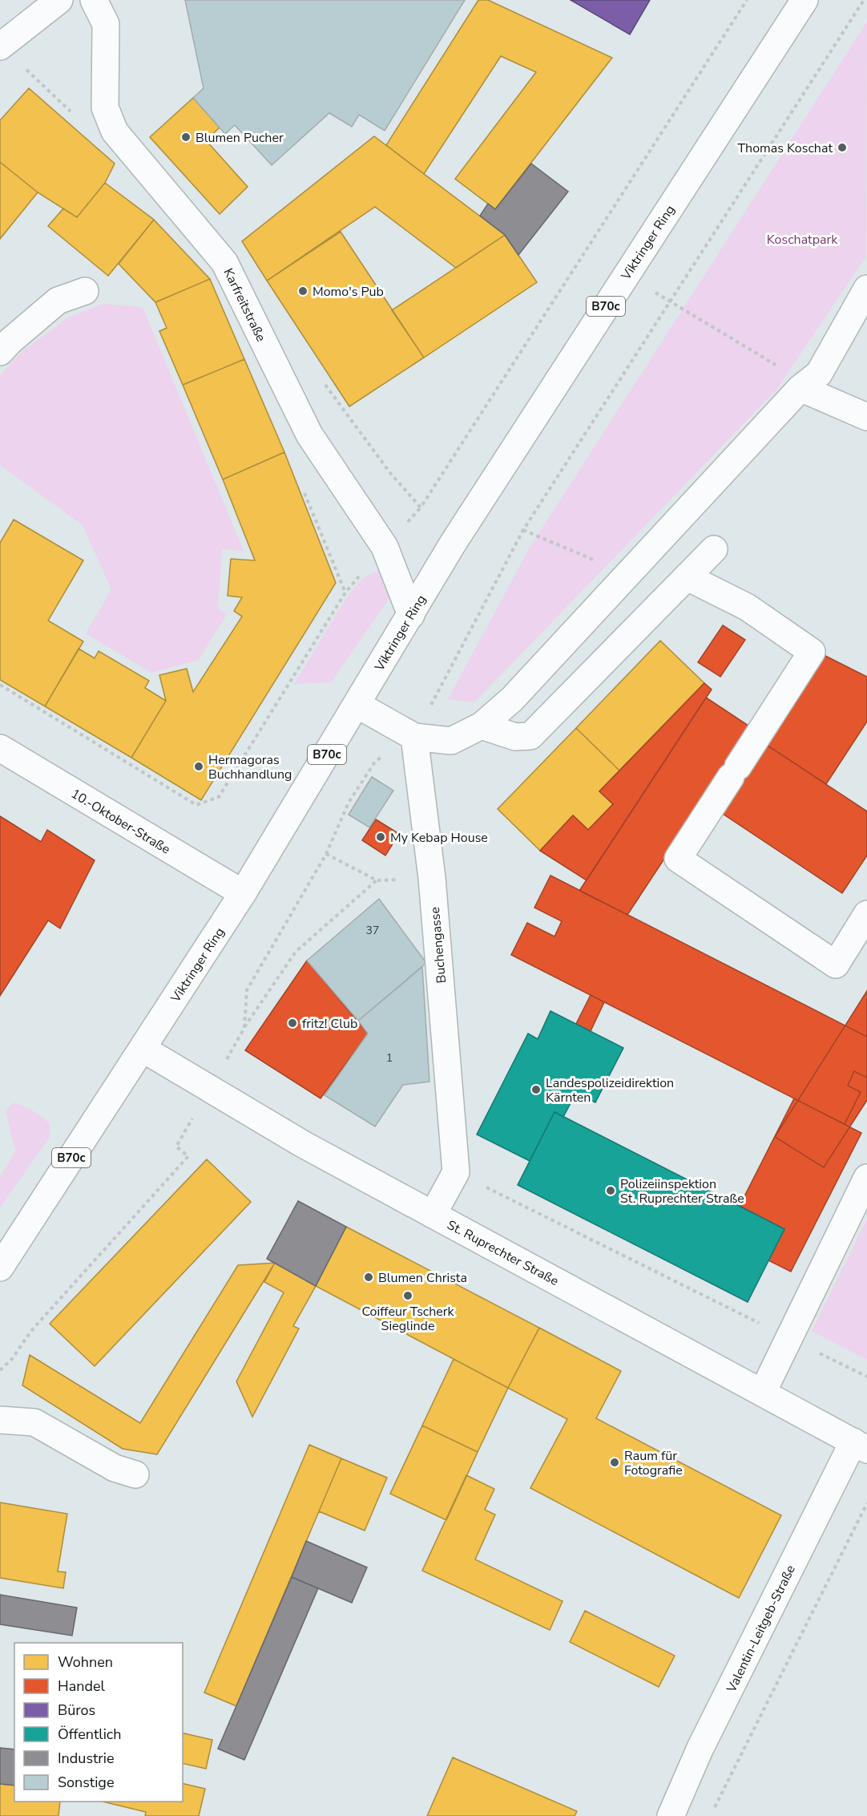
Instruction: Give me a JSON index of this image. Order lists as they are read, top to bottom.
{
  "streets": {
    "street": [
      "Viktringer Ring",
      "Karfreitstraße",
      "B70c",
      "10.-Oktober-Straße",
      "Buchengasse",
      "St. Ruprechter Straße",
      "Valentin-Leitgeb-Straße"
    ]
  },
  "crossings": [
    ["Viktringer Ring", "Karfreitstraße"],
    ["Viktringer Ring", "10.-Oktober-Straße"],
    ["Viktringer Ring", "St. Ruprechter Straße"],
    ["St. Ruprechter Straße", "Valentin-Leitgeb-Straße"]
  ],
  "parks": ["Koschatpark"],
  "places": [
    "Blumen Pucher",
    "Thomas Koschat",
    "Momo's Pub",
    "Hermagoras Buchhandlung",
    "My Kebap House",
    "fritz! Club",
    "Landespolizeidirektion Kärnten",
    "Polizeiinspektion St. Ruprechter Straße",
    "Blumen Christa",
    "Coiffeur Tscherk Sieglinde",
    "Raum für Fotografie"
  ],
  "house_numbers": ["37", "1"],
  "legend": [
    "Wohnen",
    "Handel",
    "Büros",
    "Öffentlich",
    "Industrie",
    "Sonstige"
  ]
}
